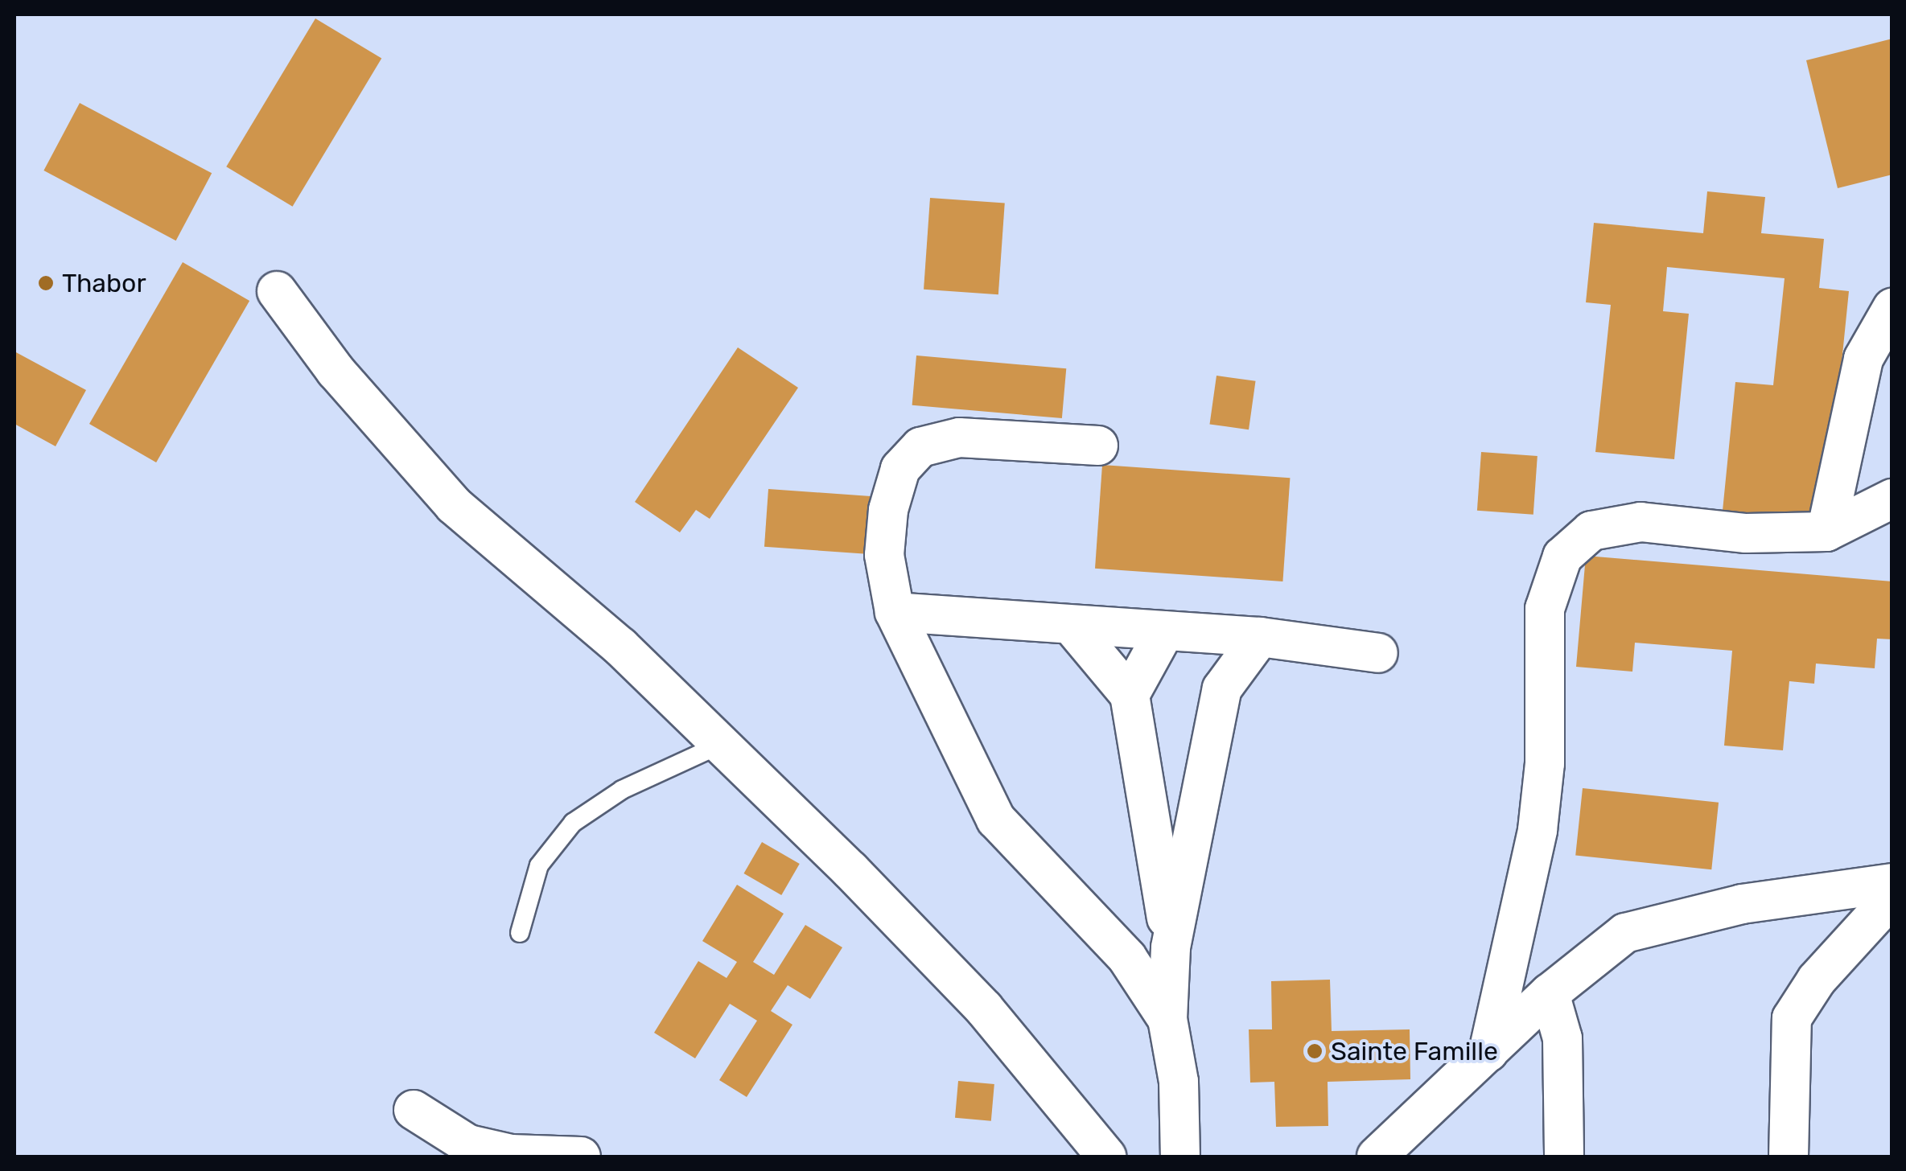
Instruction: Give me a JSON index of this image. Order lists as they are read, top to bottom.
{
  "places": ["Thabor", "Sainte Famille"]
}
